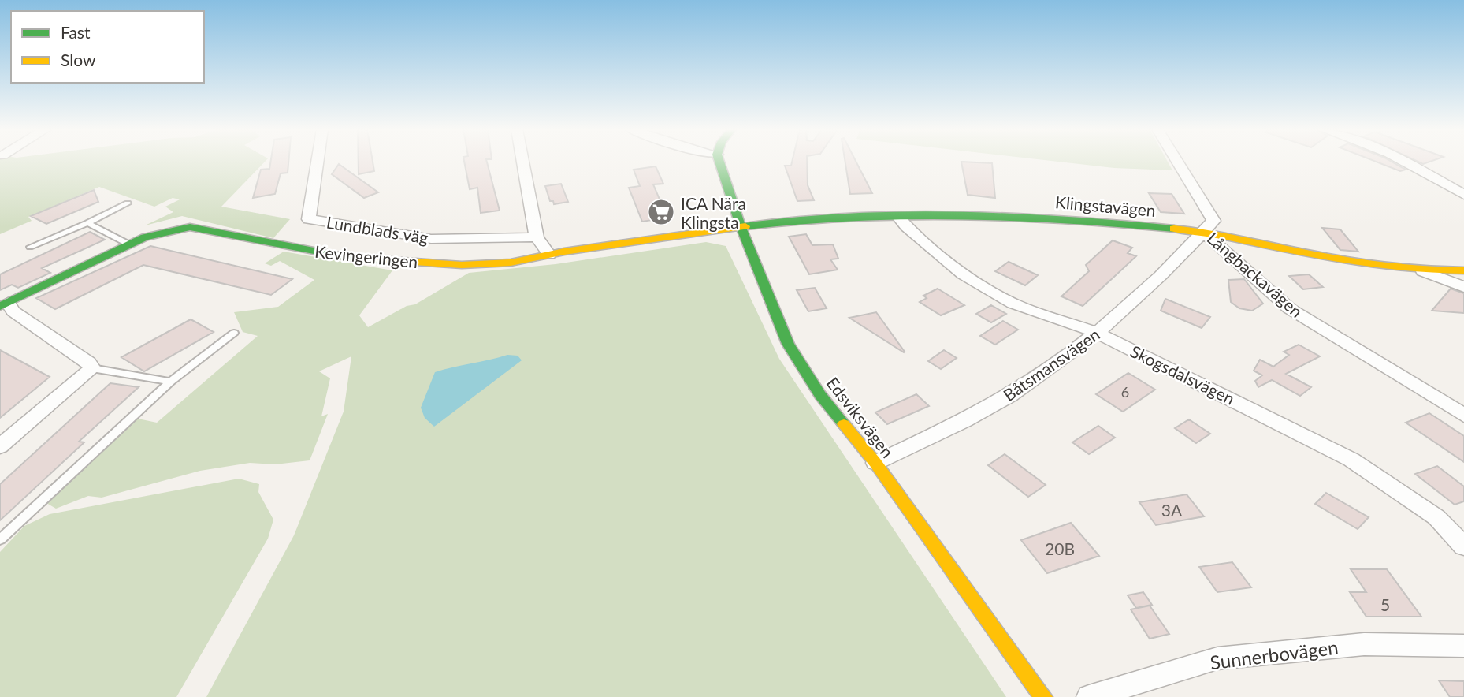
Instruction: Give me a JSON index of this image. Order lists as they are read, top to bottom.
{
  "streets": {
    "street": [
      "Klingstavägen",
      "Lundblads väg",
      "Kevingeringen",
      "Långbackavägen",
      "Båtsmansvägen",
      "Skogsdalsvägen",
      "Edsviksvägen",
      "Sunnerbovägen"
    ]
  },
  "crossings": [
    ["Klingstavägen", "Kevingeringen"],
    ["Klingstavägen", "Långbackavägen"],
    ["Klingstavägen", "Båtsmansvägen"],
    ["Klingstavägen", "Skogsdalsvägen"],
    ["Klingstavägen", "Edsviksvägen"],
    ["Kevingeringen", "Edsviksvägen"],
    ["Långbackavägen", "Båtsmansvägen"],
    ["Båtsmansvägen", "Skogsdalsvägen"],
    ["Båtsmansvägen", "Edsviksvägen"]
  ],
  "places": {
    "supermarket": ["ICA Nära Klingsta"]
  },
  "house_numbers": [
    "6",
    "3A",
    "20B",
    "5"
  ],
  "legend": ["Fast", "Slow"]
}
